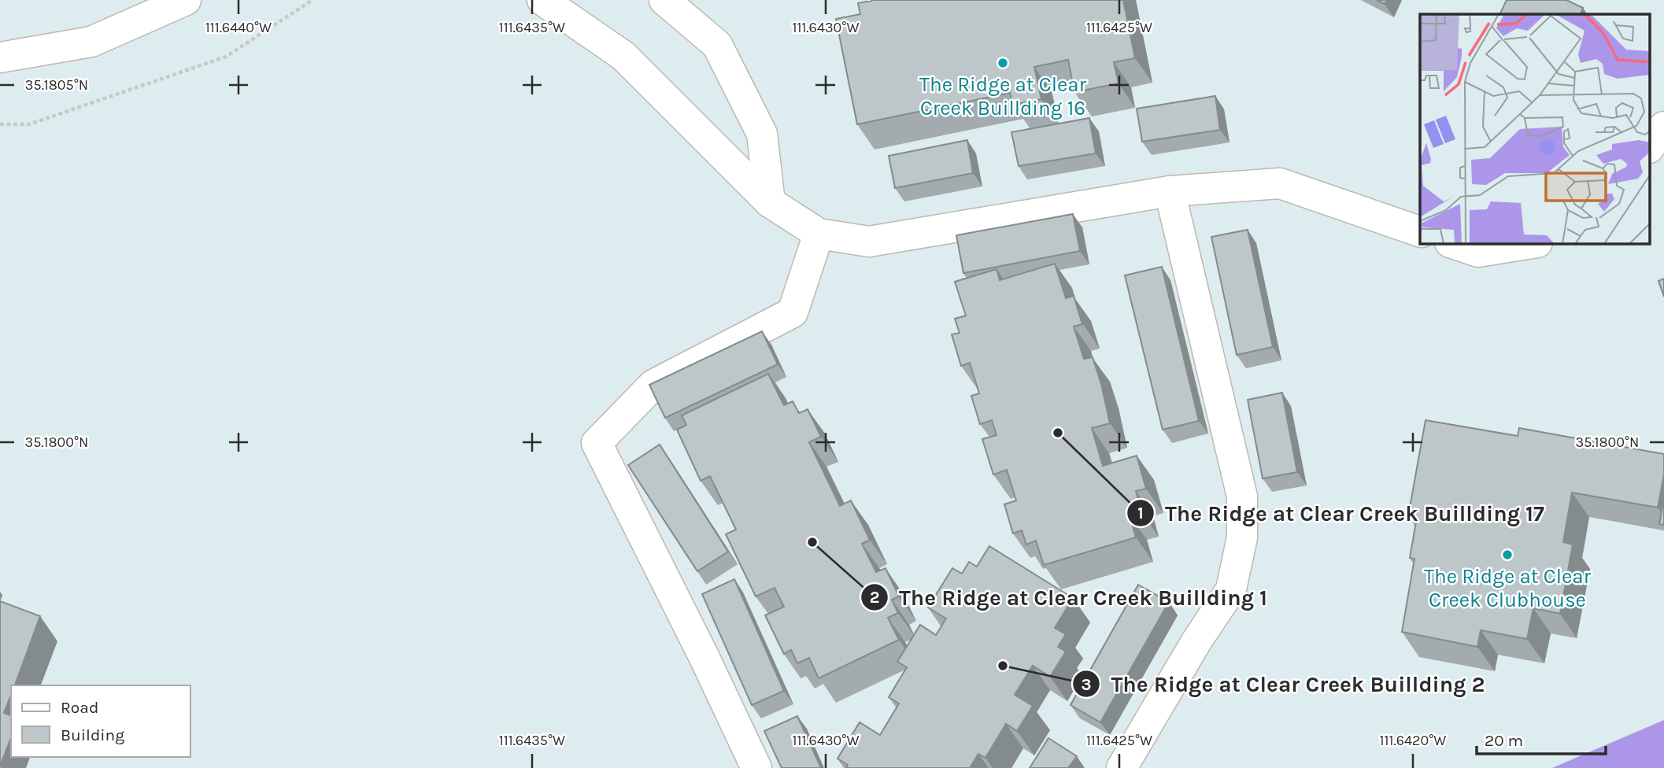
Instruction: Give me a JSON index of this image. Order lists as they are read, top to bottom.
{
  "places": [
    "The Ridge at Clear Creek Buillding 16",
    "The Ridge at Clear Creek Buillding 17",
    "The Ridge at Clear Creek Buillding 1",
    "The Ridge at Clear Creek Clubhouse",
    "The Ridge at Clear Creek Buillding 2"
  ],
  "legend": ["Road", "Building"],
  "scale_bar": "20 m",
  "coordinates": [
    "111.6440°W",
    "111.6435°W",
    "111.6430°W",
    "111.6425°W",
    "35.1805°N",
    "35.1800°N",
    "111.6420°W"
  ]
}
